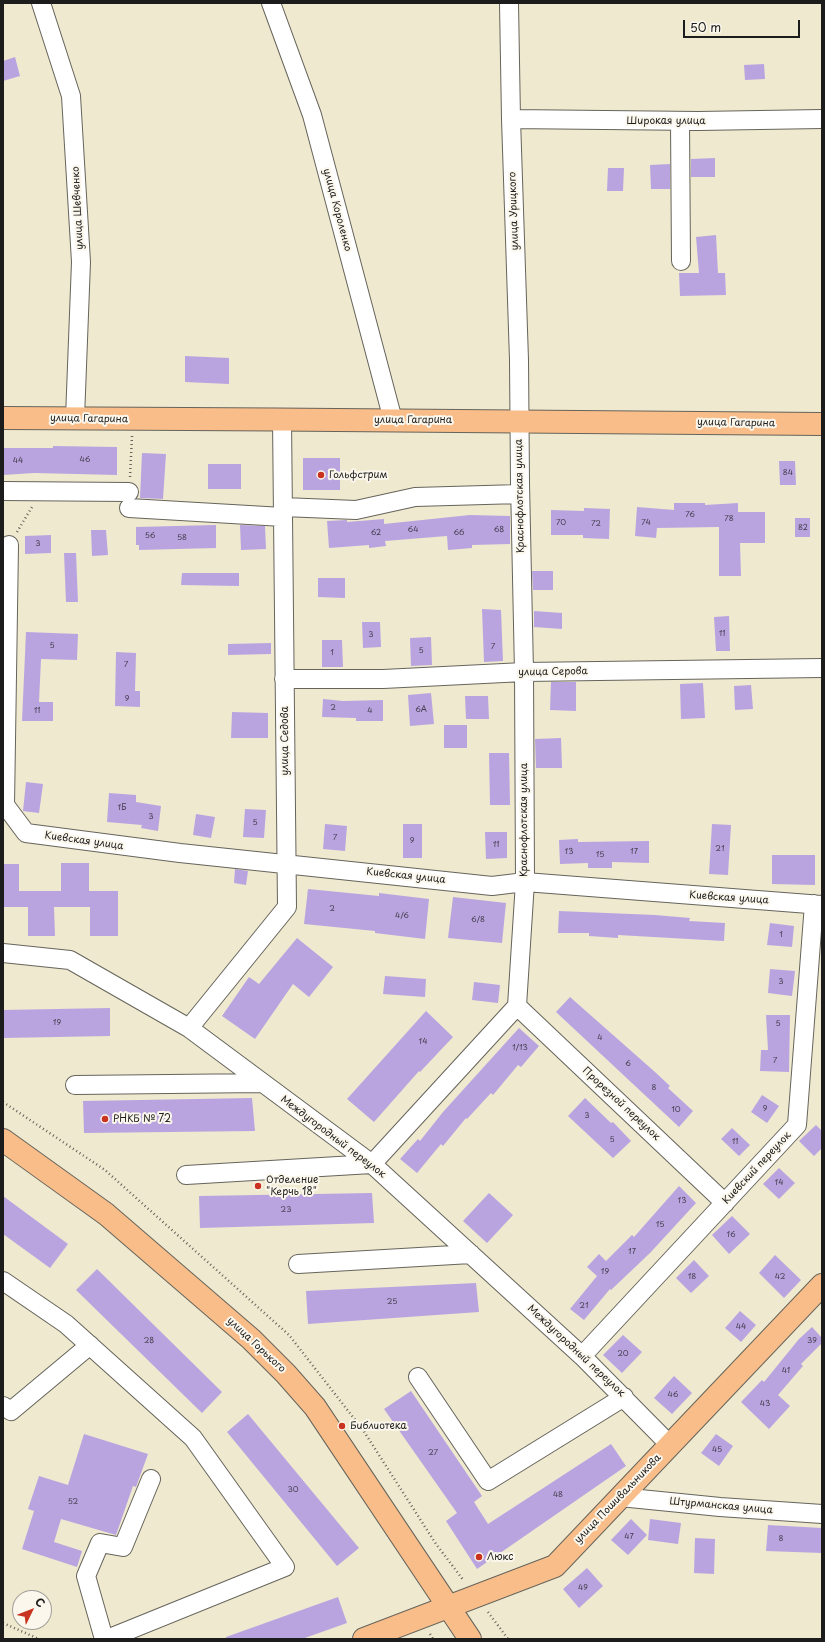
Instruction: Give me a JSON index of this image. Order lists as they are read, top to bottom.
{
  "streets": {
    "main road": ["улица Гагарина", "улица Горького", "улица Пошивальникова"],
    "lane": [
      "Широкая улица",
      "улица Шевченко",
      "улица Короленко",
      "улица Урицкого",
      "Краснофлотская улица",
      "улица Серова",
      "улица Седова",
      "Киевская улица",
      "Прорезной переулок",
      "Междугородный переулок",
      "Киевский переулок",
      "Штурманская улица"
    ]
  },
  "crossings": [
    ["Широкая улица", "улица Урицкого"],
    ["улица Шевченко", "улица Гагарина"],
    ["улица Короленко", "улица Гагарина"],
    ["улица Урицкого", "улица Гагарина"],
    ["улица Урицкого", "Краснофлотская улица"],
    ["улица Гагарина", "Краснофлотская улица"],
    ["улица Гагарина", "улица Седова"],
    ["Краснофлотская улица", "улица Серова"],
    ["Краснофлотская улица", "Киевская улица"],
    ["Краснофлотская улица", "Прорезной переулок"],
    ["улица Серова", "улица Седова"],
    ["улица Седова", "Киевская улица"],
    ["улица Седова", "Междугородный переулок"],
    ["Киевская улица", "Киевский переулок"],
    ["Прорезной переулок", "Киевский переулок"],
    ["Междугородный переулок", "Киевский переулок"],
    ["Междугородный переулок", "улица Пошивальникова"],
    ["улица Горького", "улица Пошивальникова"],
    ["улица Пошивальникова", "Штурманская улица"]
  ],
  "places": [
    "Гольфстрим",
    "РНКБ № 72",
    "Отделение \"Керчь 18\"",
    "Библиотека",
    "Люкс"
  ],
  "house_numbers": [
    "46",
    "44",
    "84",
    "76",
    "78",
    "70",
    "74",
    "72",
    "82",
    "64",
    "68",
    "62",
    "66",
    "56",
    "58",
    "3",
    "11",
    "3",
    "5",
    "7",
    "5",
    "1",
    "7",
    "9",
    "2",
    "6А",
    "11",
    "4",
    "1Б",
    "3",
    "5",
    "7",
    "9",
    "11",
    "21",
    "13",
    "17",
    "15",
    "2",
    "4/6",
    "6/8",
    "1",
    "3",
    "19",
    "5",
    "4",
    "14",
    "1/13",
    "7",
    "6",
    "8",
    "9",
    "10",
    "3",
    "5",
    "11",
    "14",
    "13",
    "23",
    "15",
    "16",
    "17",
    "19",
    "18",
    "42",
    "25",
    "21",
    "44",
    "28",
    "39",
    "20",
    "41",
    "46",
    "43",
    "45",
    "27",
    "30",
    "48",
    "52",
    "47",
    "8",
    "49"
  ],
  "scale_bar": "50 m",
  "north": "top right"
}
